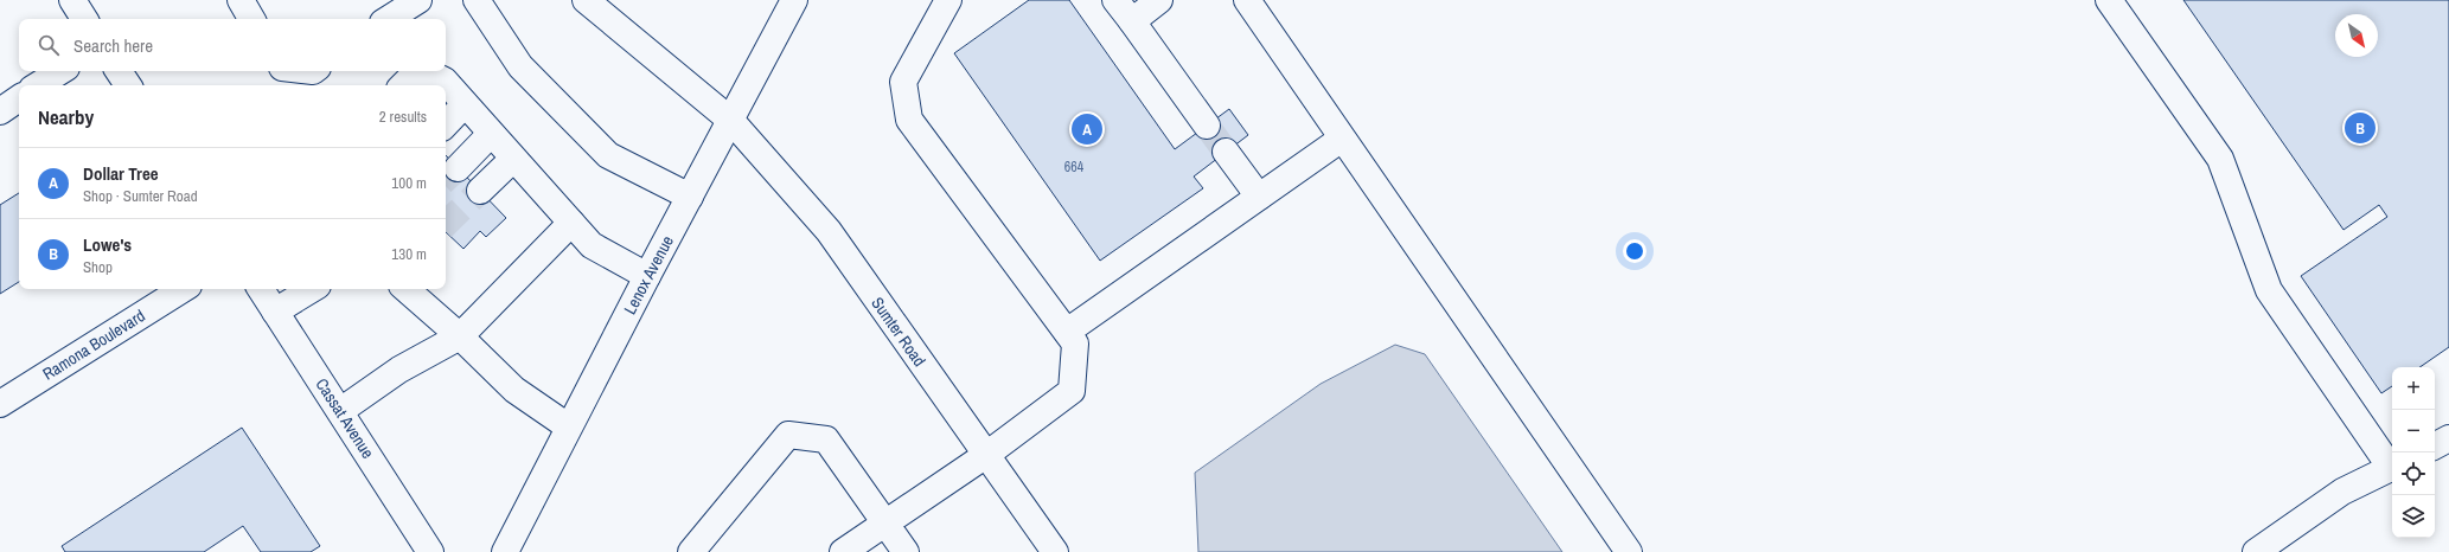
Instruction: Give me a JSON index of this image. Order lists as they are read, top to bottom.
{
  "streets": {
    "main road": [
      "Lenox Avenue",
      "Sumter Road",
      "Ramona Boulevard",
      "Cassat Avenue"
    ]
  },
  "crossings": [
    ["Lenox Avenue", "Sumter Road"]
  ],
  "house_numbers": ["664"],
  "north": "bottom right",
  "page": {
    "search": "Search here",
    "heading": ["Nearby", "2 results"],
    "pins": ["B", "A"],
    "list": [
      {
        "mark": "A",
        "name": "Dollar Tree",
        "note": "Shop · Sumter Road",
        "value": "100 m"
      },
      {
        "mark": "B",
        "name": "Lowe's",
        "note": "Shop",
        "value": "130 m"
      }
    ],
    "map_buttons": ["+", "−"]
  }
}
